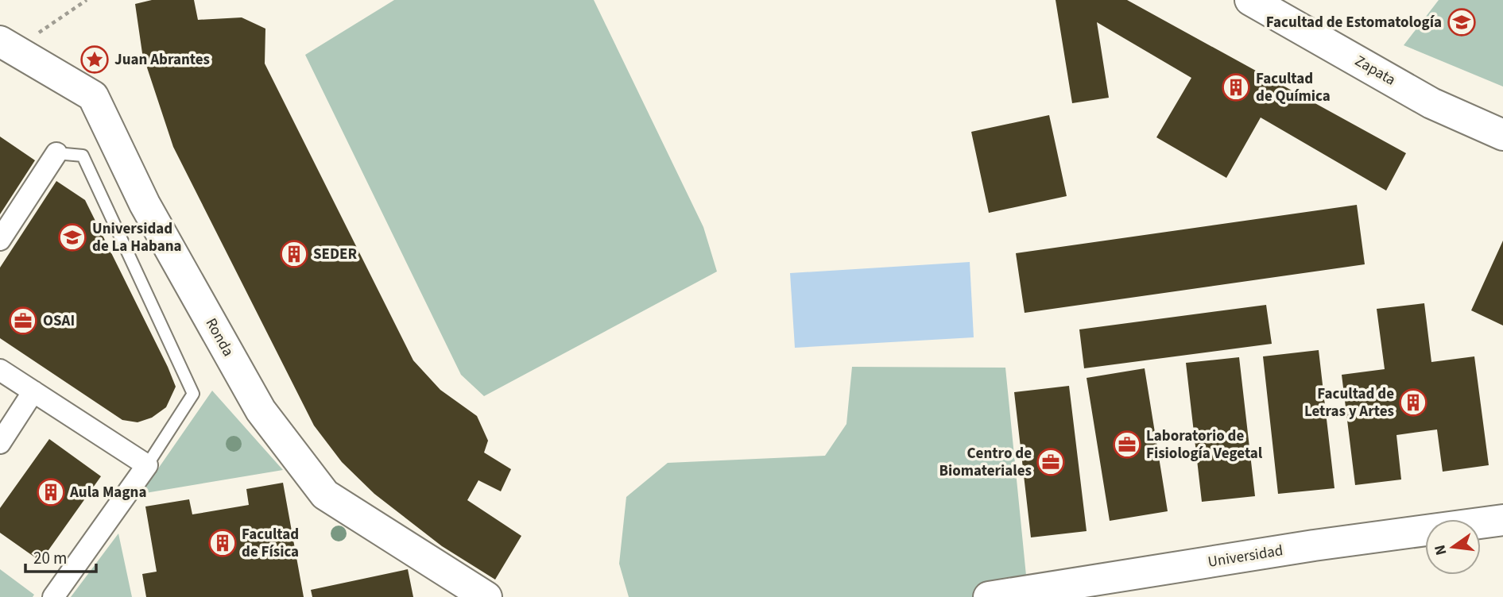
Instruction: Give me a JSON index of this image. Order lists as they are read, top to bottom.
{
  "streets": {
    "main road": ["Zapata", "Ronda", "Universidad"]
  },
  "places": {
    "school or university": ["Facultad de Estomatología", "Universidad de La Habana"],
    "place": ["Juan Abrantes"],
    "building": [
      "Facultad de Química",
      "SEDER",
      "Facultad de Letras y Artes",
      "Aula Magna",
      "Facultad de Física"
    ],
    "office": ["OSAI", "Laboratorio de Fisiología Vegetal", "Centro de Biomateriales"]
  },
  "scale_bar": "20 m",
  "north": "left"
}
